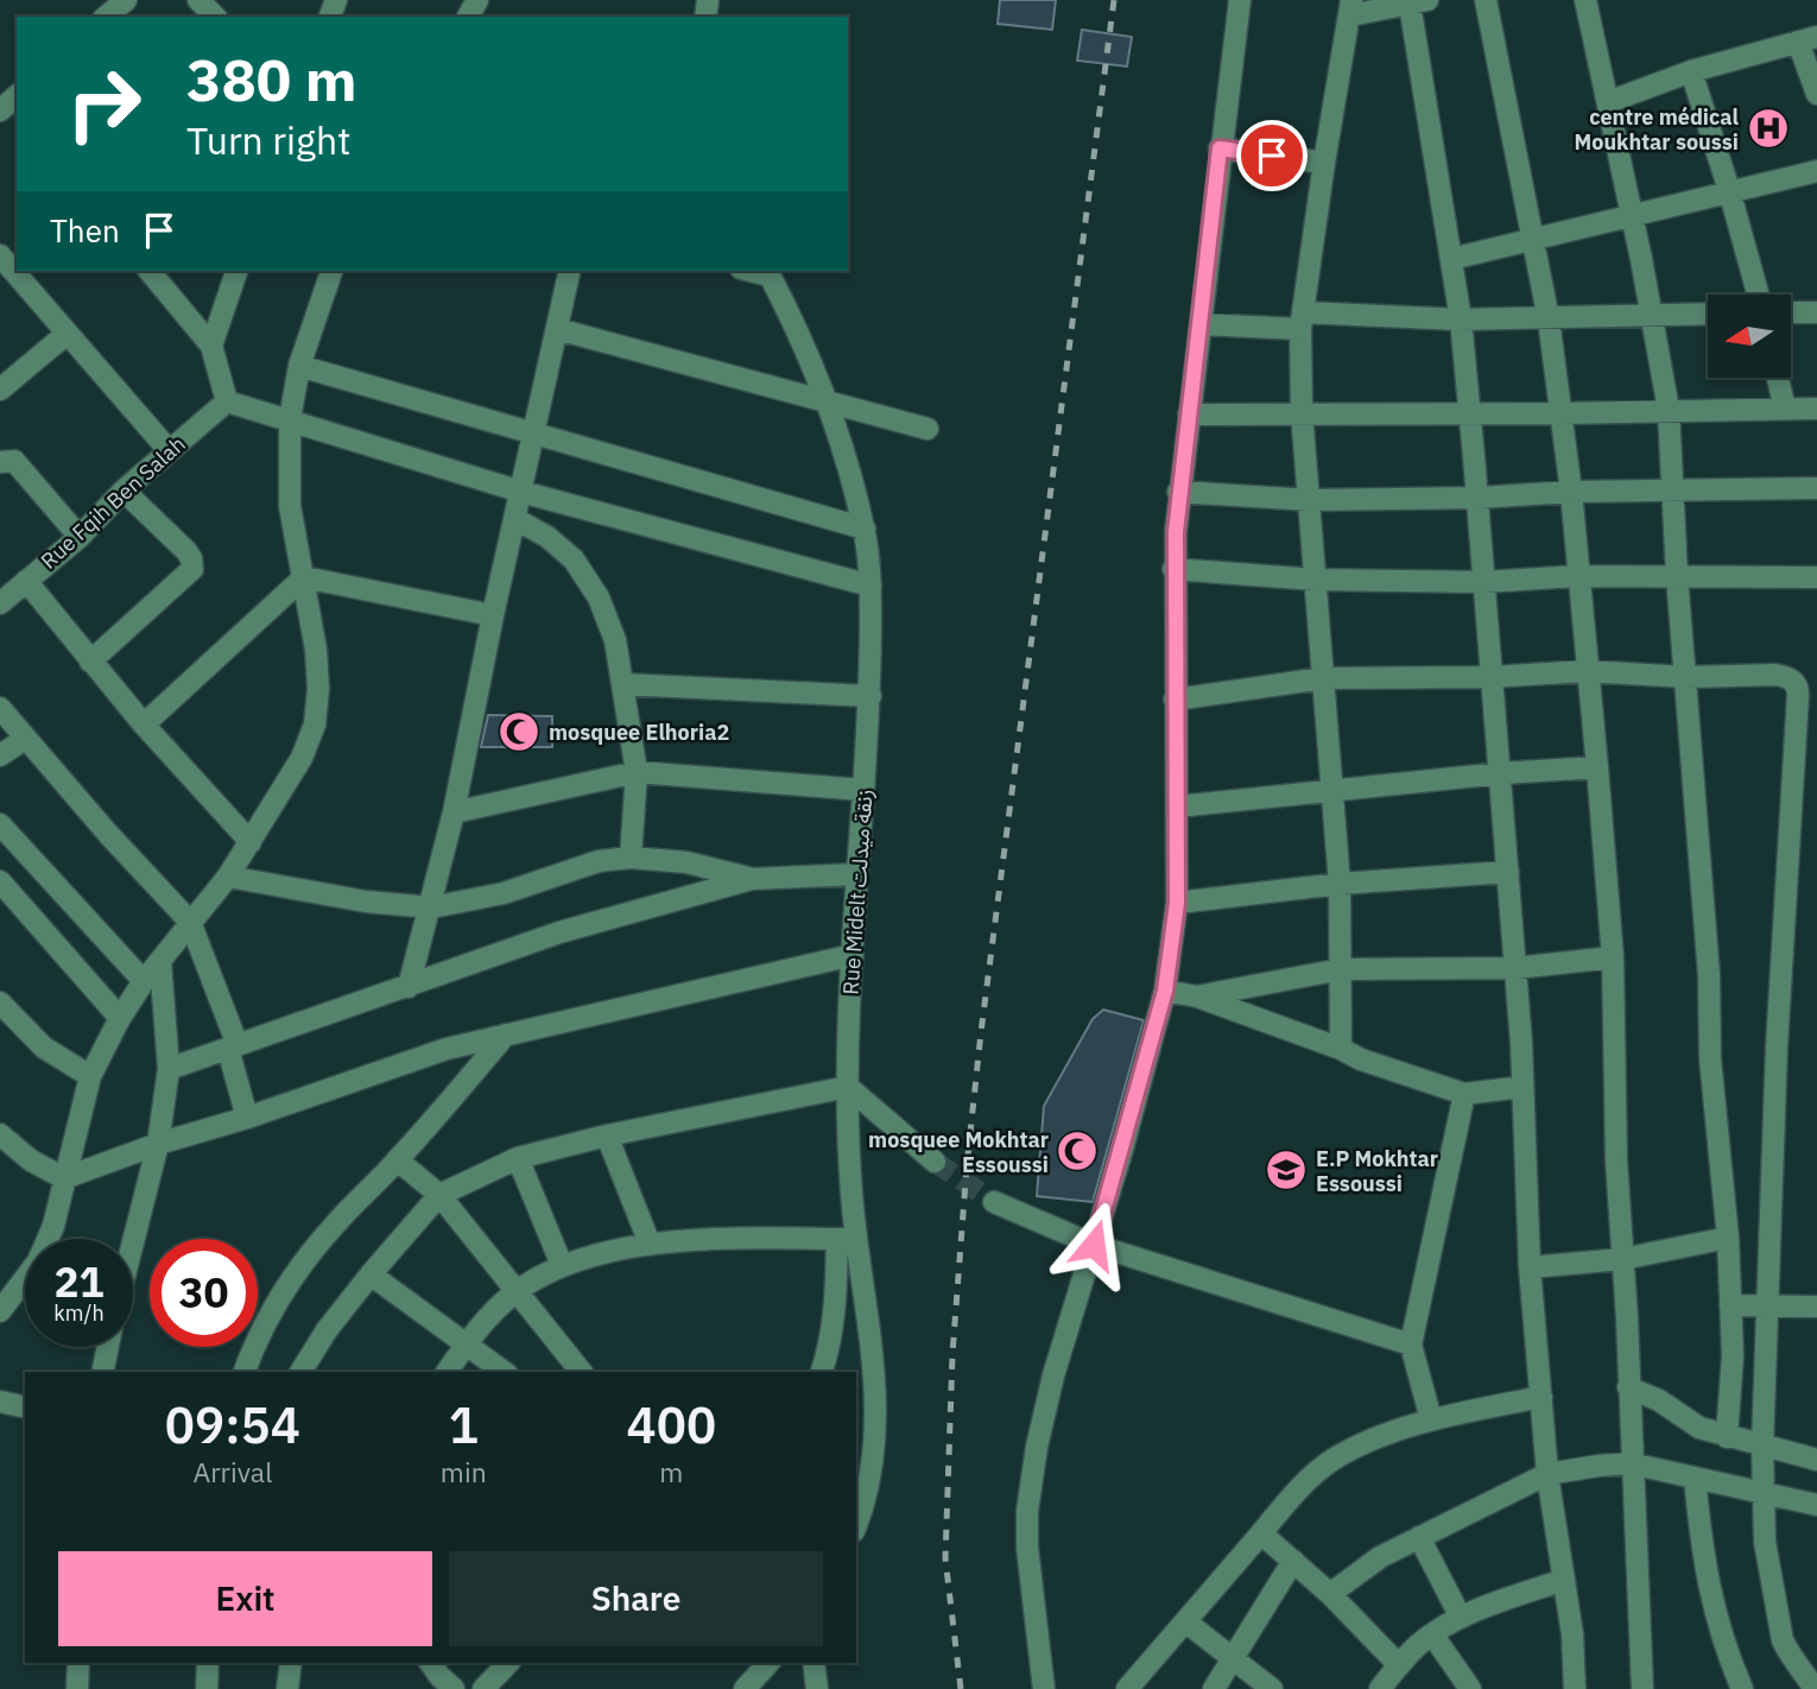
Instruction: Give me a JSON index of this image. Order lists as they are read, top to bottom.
{
  "streets": {
    "street": ["Rue Fqih Ben Salah", "Rue Midelt زنقة ميدلت"]
  },
  "places": {
    "hospital": ["centre médical Moukhtar soussi"],
    "mosque": ["mosquee Elhoria2", "mosquee Mokhtar Essoussi"],
    "school or university": ["E.P Mokhtar Essoussi"]
  },
  "north": "left",
  "page": {
    "turn": ["380 m", "Turn right"],
    "then": "Then",
    "speed": "21 km/h",
    "limit": "30",
    "eta": [
      "09:54",
      "Arrival",
      "1",
      "min",
      "400",
      "m"
    ],
    "buttons": ["Exit", "Share"]
  }
}
